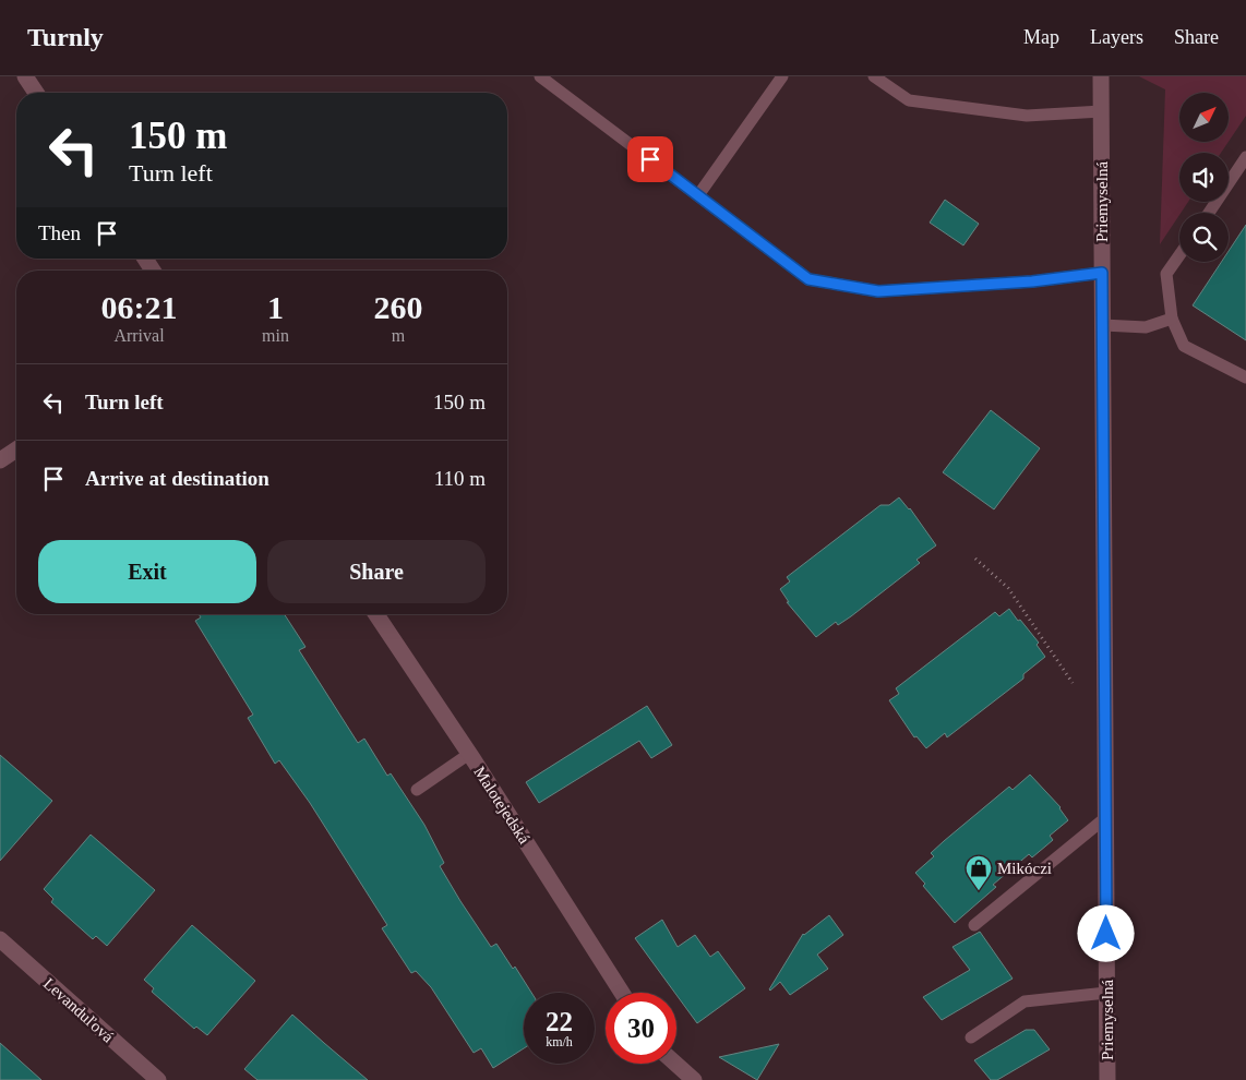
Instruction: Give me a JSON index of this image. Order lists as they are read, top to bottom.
{
  "streets": {
    "street": ["Priemyselná", "Malotejedská", "Levanduľová"]
  },
  "places": {
    "shop": ["Mikóczi"]
  },
  "north": "top right",
  "page": {
    "header": "Turnly",
    "nav": ["Map", "Layers", "Share"],
    "turn": ["150 m", "Turn left"],
    "then": "Then",
    "eta": [
      "06:21",
      "Arrival",
      "1",
      "min",
      "260",
      "m"
    ],
    "list": [
      {
        "name": "Turn left",
        "value": "150 m"
      },
      {
        "name": "Arrive at destination",
        "value": "110 m"
      }
    ],
    "buttons": ["Exit", "Share"],
    "speed": "22 km/h",
    "limit": "30"
  }
}
